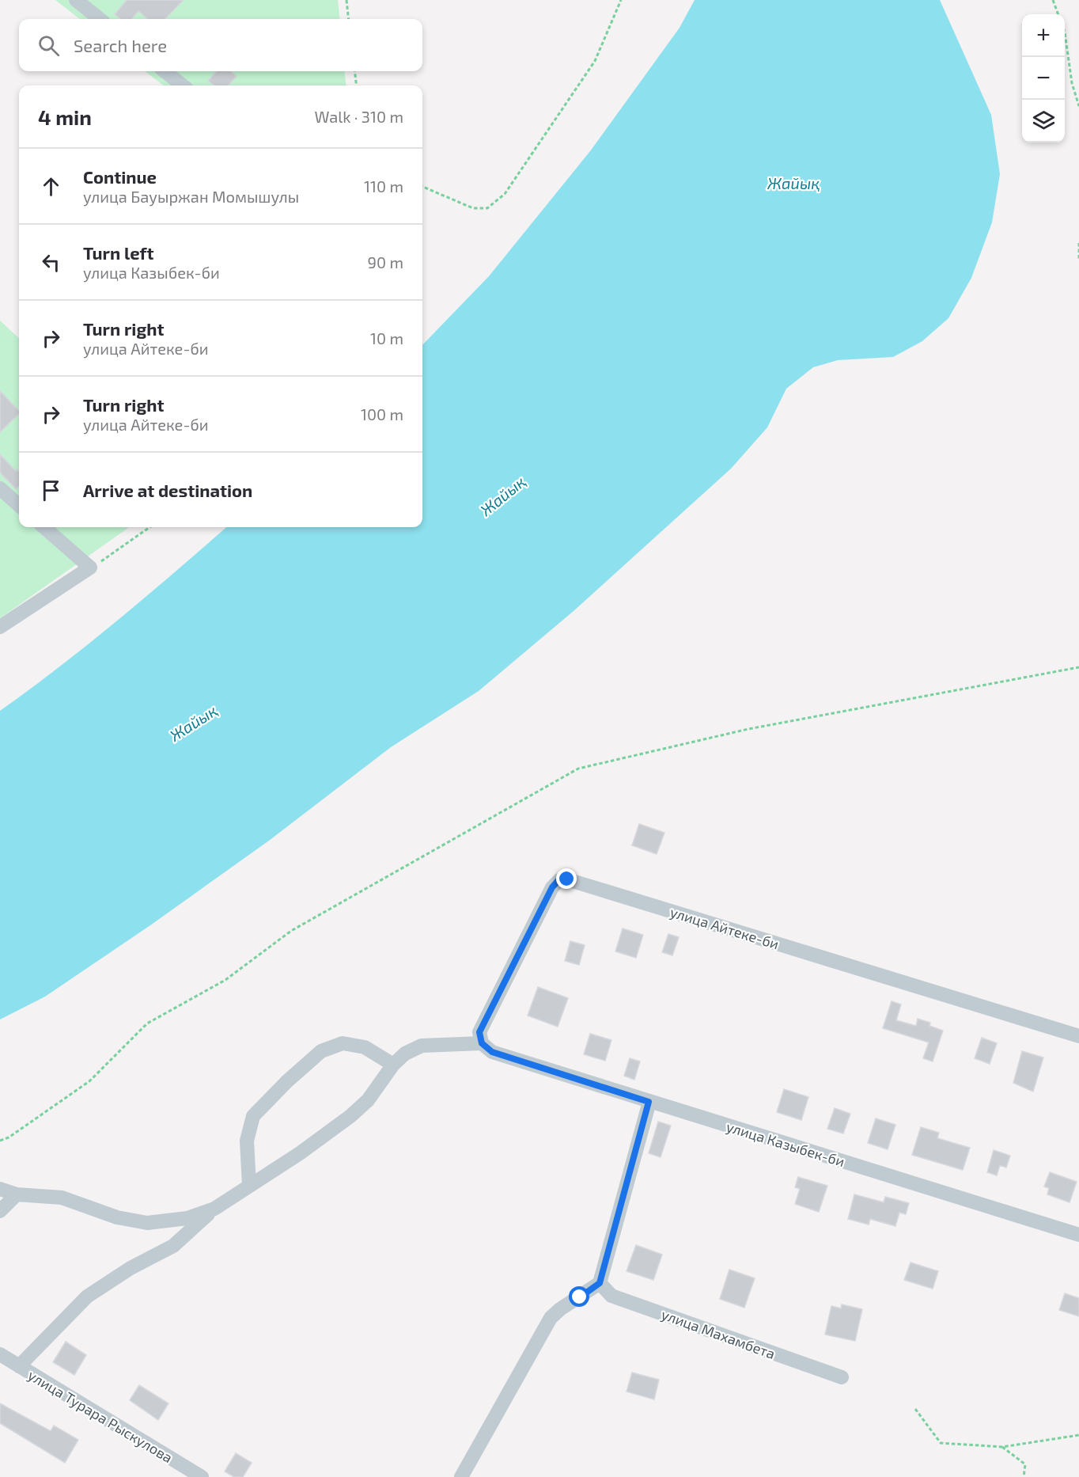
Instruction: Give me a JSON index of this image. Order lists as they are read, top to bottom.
{
  "streets": {
    "street": [
      "улица Айтеке-би",
      "улица Казыбек-би",
      "улица Махамбета",
      "улица Турара Рыскулова"
    ]
  },
  "crossings": [
    ["улица Айтеке-би", "улица Казыбек-би"]
  ],
  "water": ["Жайық"],
  "page": {
    "map_buttons": ["+", "−"],
    "search": "Search here",
    "heading": ["4 min", "Walk · 310 m"],
    "list": [
      ["Continue", "улица Бауыржан Момышулы", "110 m"],
      ["Turn left", "улица Казыбек-би", "90 m"],
      ["Turn right", "улица Айтеке-би", "10 m"],
      ["Turn right", "улица Айтеке-би", "100 m"],
      "Arrive at destination"
    ]
  }
}
